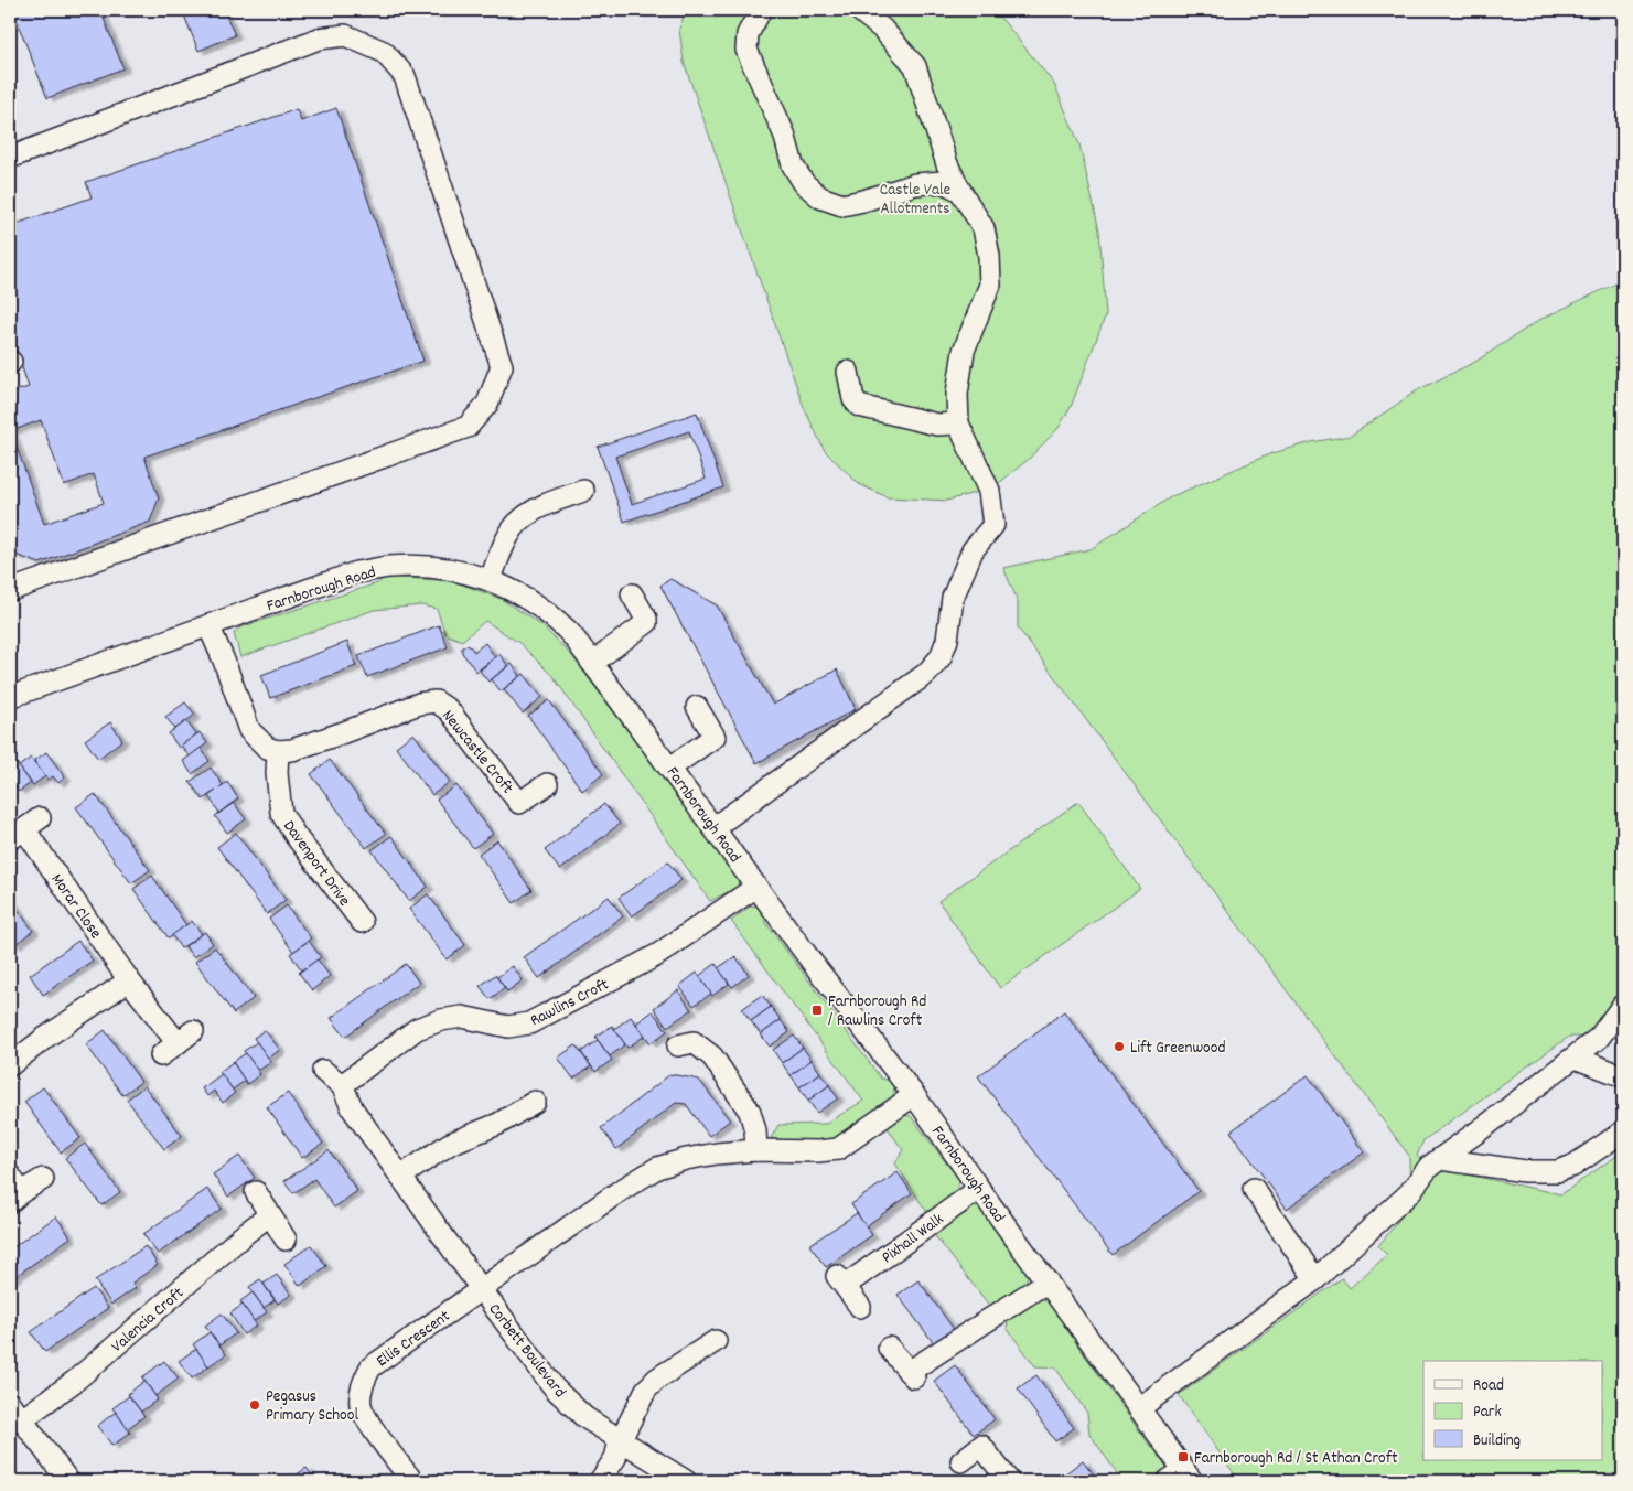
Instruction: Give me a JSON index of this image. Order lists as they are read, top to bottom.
{
  "streets": {
    "street": [
      "Farnborough Road",
      "Newcastle Croft",
      "Davenport Drive",
      "Morar Close",
      "Rawlins Croft",
      "Pixhall Walk",
      "Valencia Croft",
      "Ellis Crescent",
      "Corbett Boulevard"
    ]
  },
  "crossings": [
    ["Farnborough Road", "Rawlins Croft"],
    ["Farnborough Road", "Pixhall Walk"],
    ["Farnborough Road", "Ellis Crescent"],
    ["Newcastle Croft", "Davenport Drive"],
    ["Rawlins Croft", "Corbett Boulevard"],
    ["Ellis Crescent", "Corbett Boulevard"]
  ],
  "parks": ["Castle Vale Allotments"],
  "places": {
    "transit": ["Farnborough Rd / Rawlins Croft", "Farnborough Rd / St Athan Croft"],
    "other": ["Lift Greenwood", "Pegasus Primary School"]
  },
  "legend": ["Road", "Park", "Building"]
}
